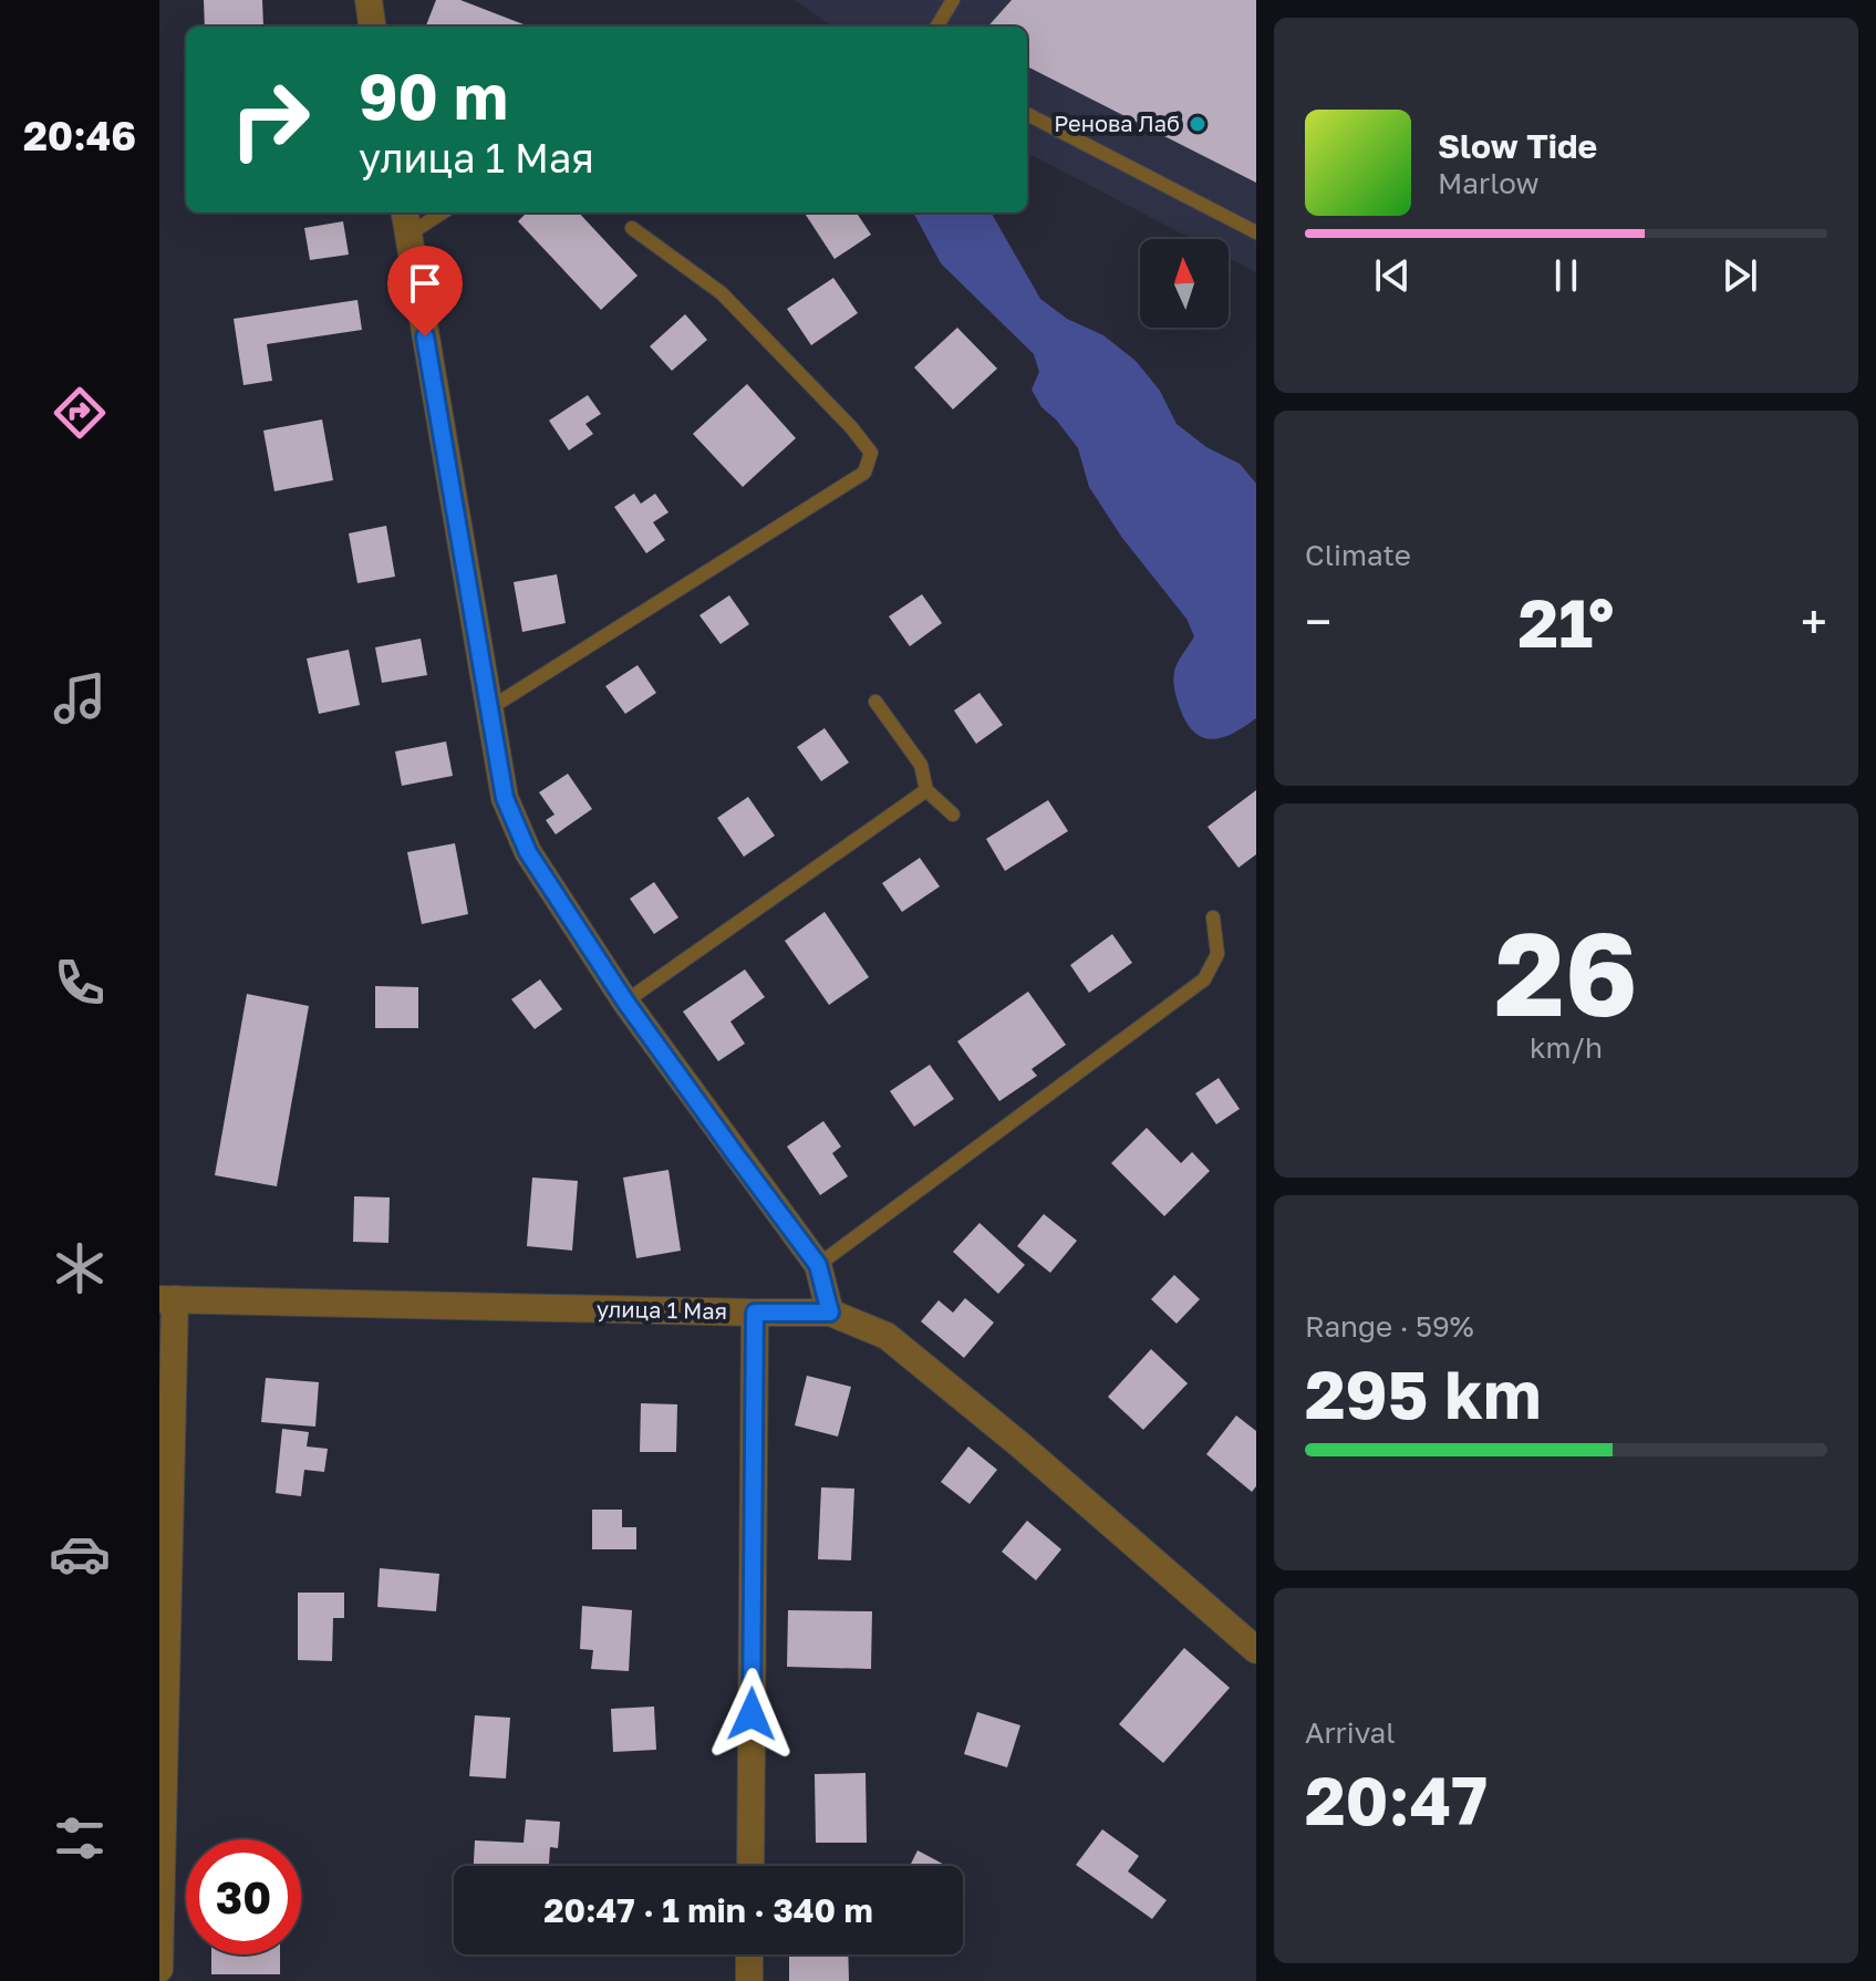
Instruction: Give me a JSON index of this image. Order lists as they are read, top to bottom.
{
  "streets": {
    "street": ["улица 1 Мая"]
  },
  "places": ["Ренова Лаб"],
  "north": "top",
  "page": {
    "tabs": "20:46",
    "turn": ["90 m", "улица 1 Мая"],
    "song": ["Slow Tide", "Marlow"],
    "tile": [
      "Climate",
      ["26", "km/h"],
      ["Range · 59%", "295 km"],
      ["Arrival", "20:47"]
    ],
    "heat": ["−", "21°", "+"],
    "limit": "30",
    "trip": "20:47 · 1 min · 340 m"
  }
}
